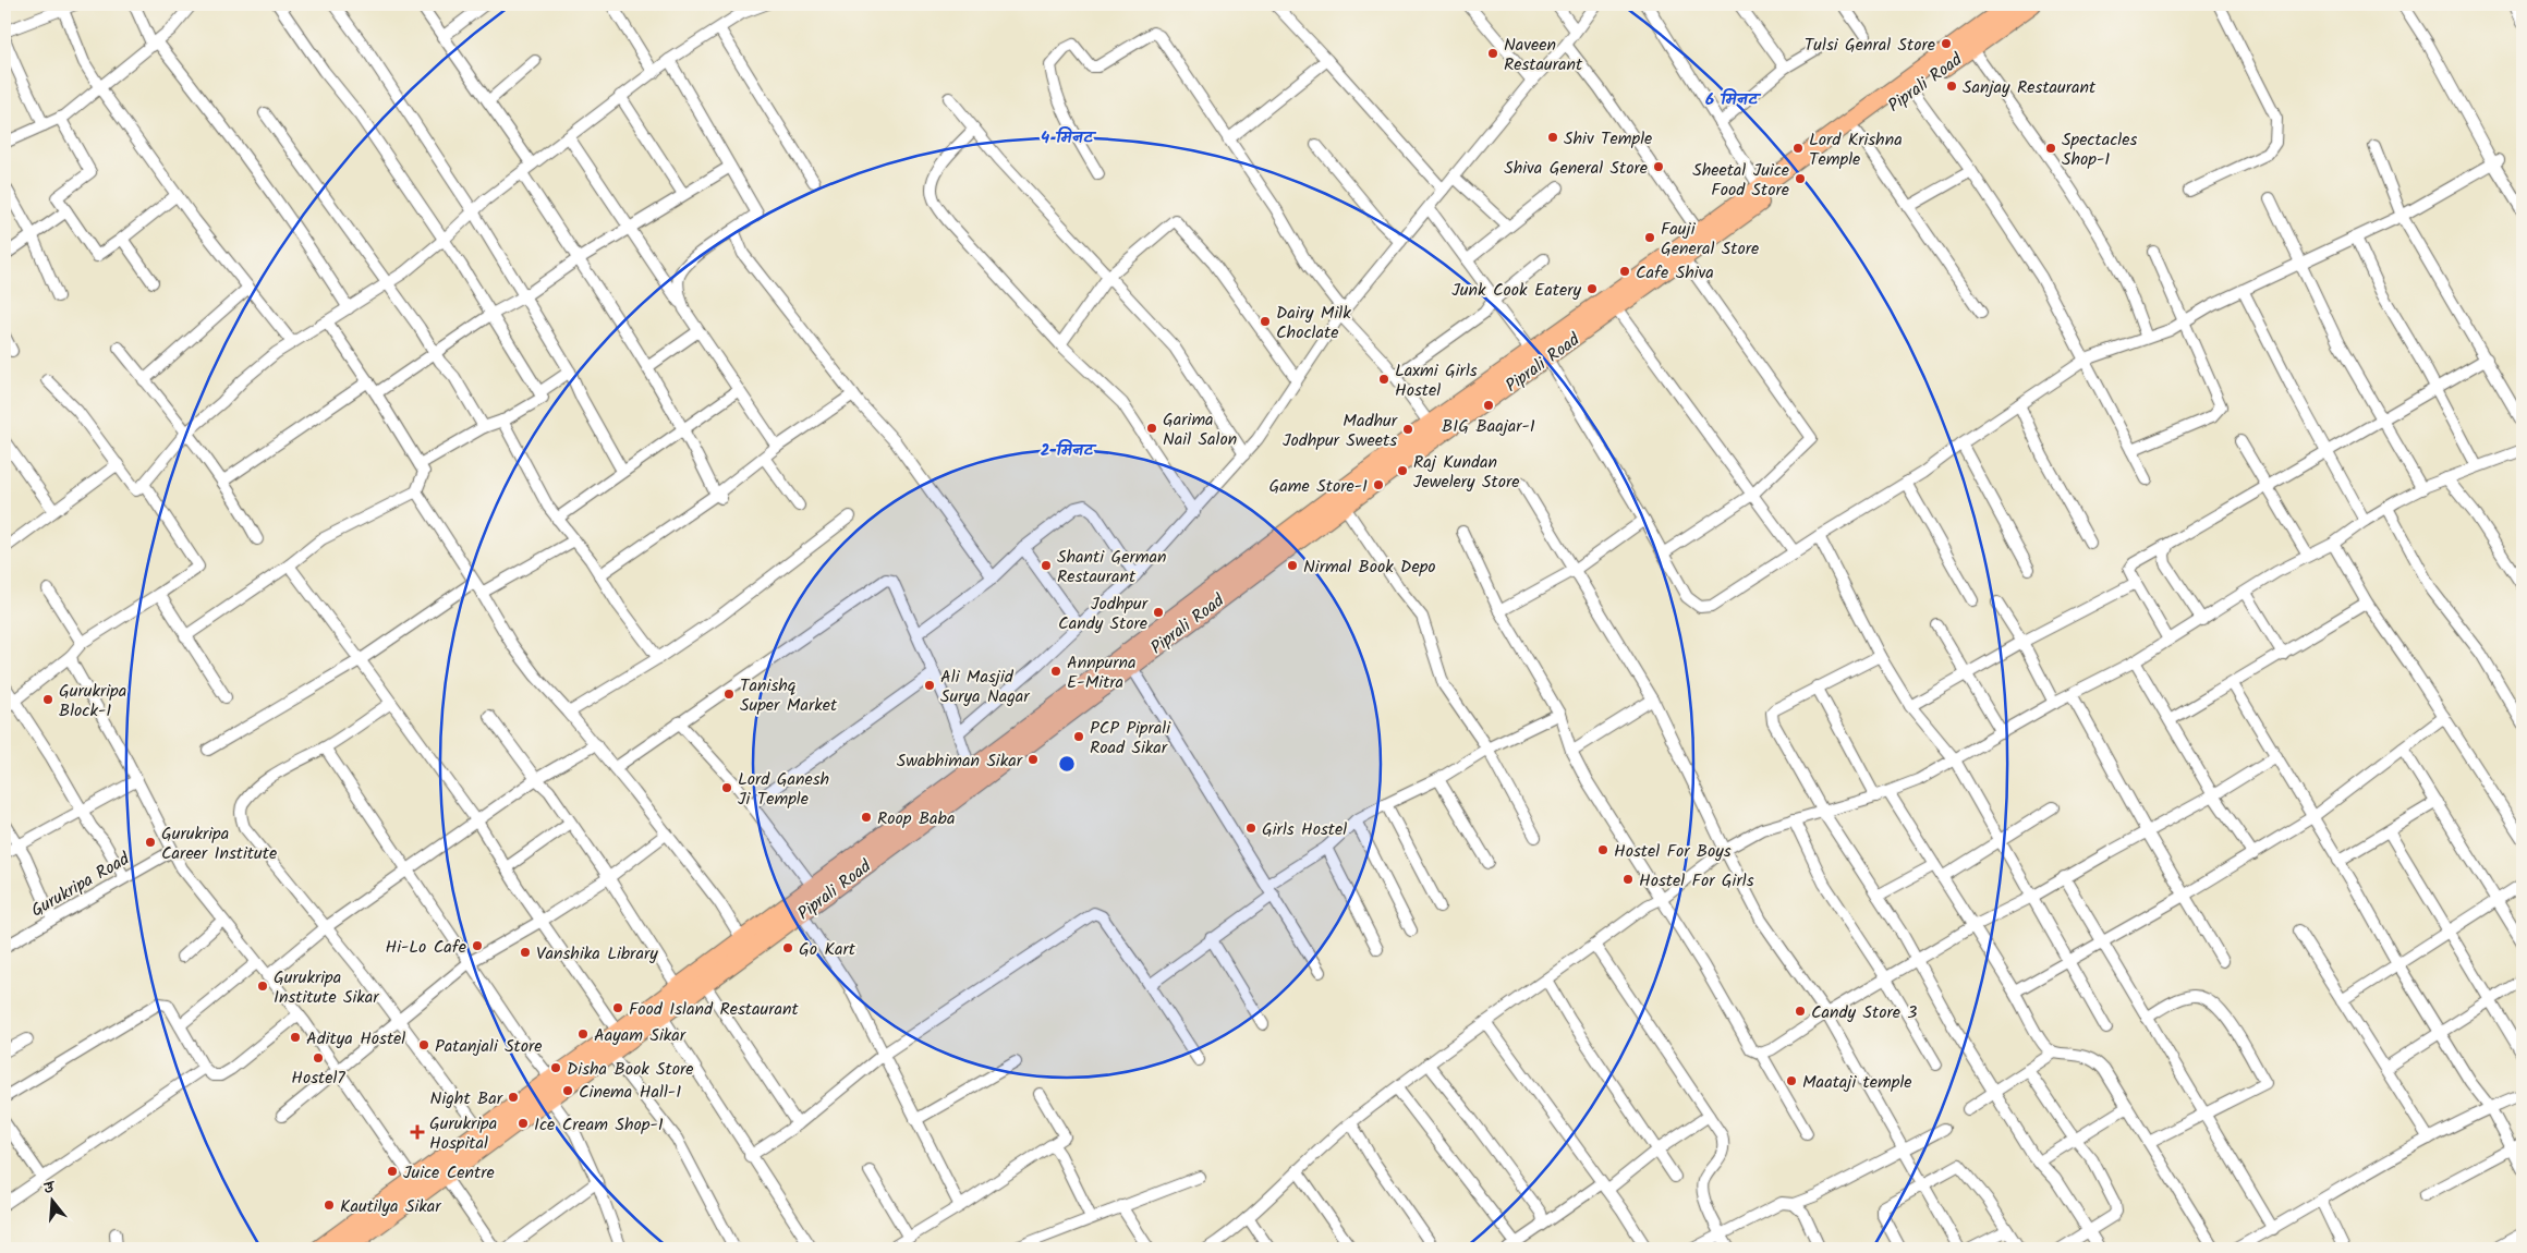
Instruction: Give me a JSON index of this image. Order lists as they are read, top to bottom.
{
  "streets": {
    "main road": ["Piprali Road"],
    "street": ["Gurukripa Road"]
  },
  "places": {
    "other": [
      "Tulsi Genral Store",
      "Naveen Restaurant",
      "Sanjay Restaurant",
      "Shiv Temple",
      "Lord Krishna Temple",
      "Spectacles Shop-1",
      "Shiva General Store",
      "Sheetal Juice Food Store",
      "Fauji General Store",
      "Cafe Shiva",
      "Junk Cook Eatery",
      "Dairy Milk Choclate",
      "Laxmi Girls Hostel",
      "BIG Baajar-1",
      "Garima Nail Salon",
      "Madhur Jodhpur Sweets",
      "Raj Kundan Jewelery Store",
      "Game Store-1",
      "Shanti German Restaurant",
      "Nirmal Book Depo",
      "Jodhpur Candy Store",
      "Annpurna E-Mitra",
      "Ali Masjid Surya Nagar",
      "Tanishq Super Market",
      "Gurukripa Block-1",
      "PCP Piprali Road Sikar",
      "Swabhiman Sikar",
      "Lord Ganesh Ji Temple",
      "Roop Baba",
      "Girls Hostel",
      "Gurukripa Career Institute",
      "Hostel For Boys",
      "Hostel For Girls",
      "Hi-Lo Cafe",
      "Go Kart",
      "Vanshika Library",
      "Gurukripa Institute Sikar",
      "Food Island Restaurant",
      "Candy Store 3",
      "Aayam Sikar",
      "Aditya Hostel",
      "Patanjali Store",
      "Hostel7",
      "Disha Book Store",
      "Maataji temple",
      "Cinema Hall-1",
      "Night Bar",
      "Ice Cream Shop-1",
      "Juice Centre",
      "Kautilya Sikar"
    ],
    "health": ["Gurukripa Hospital"]
  },
  "north": "top",
  "rings": ["6 मिनट", "4 मिनट", "2 मिनट"]
}
